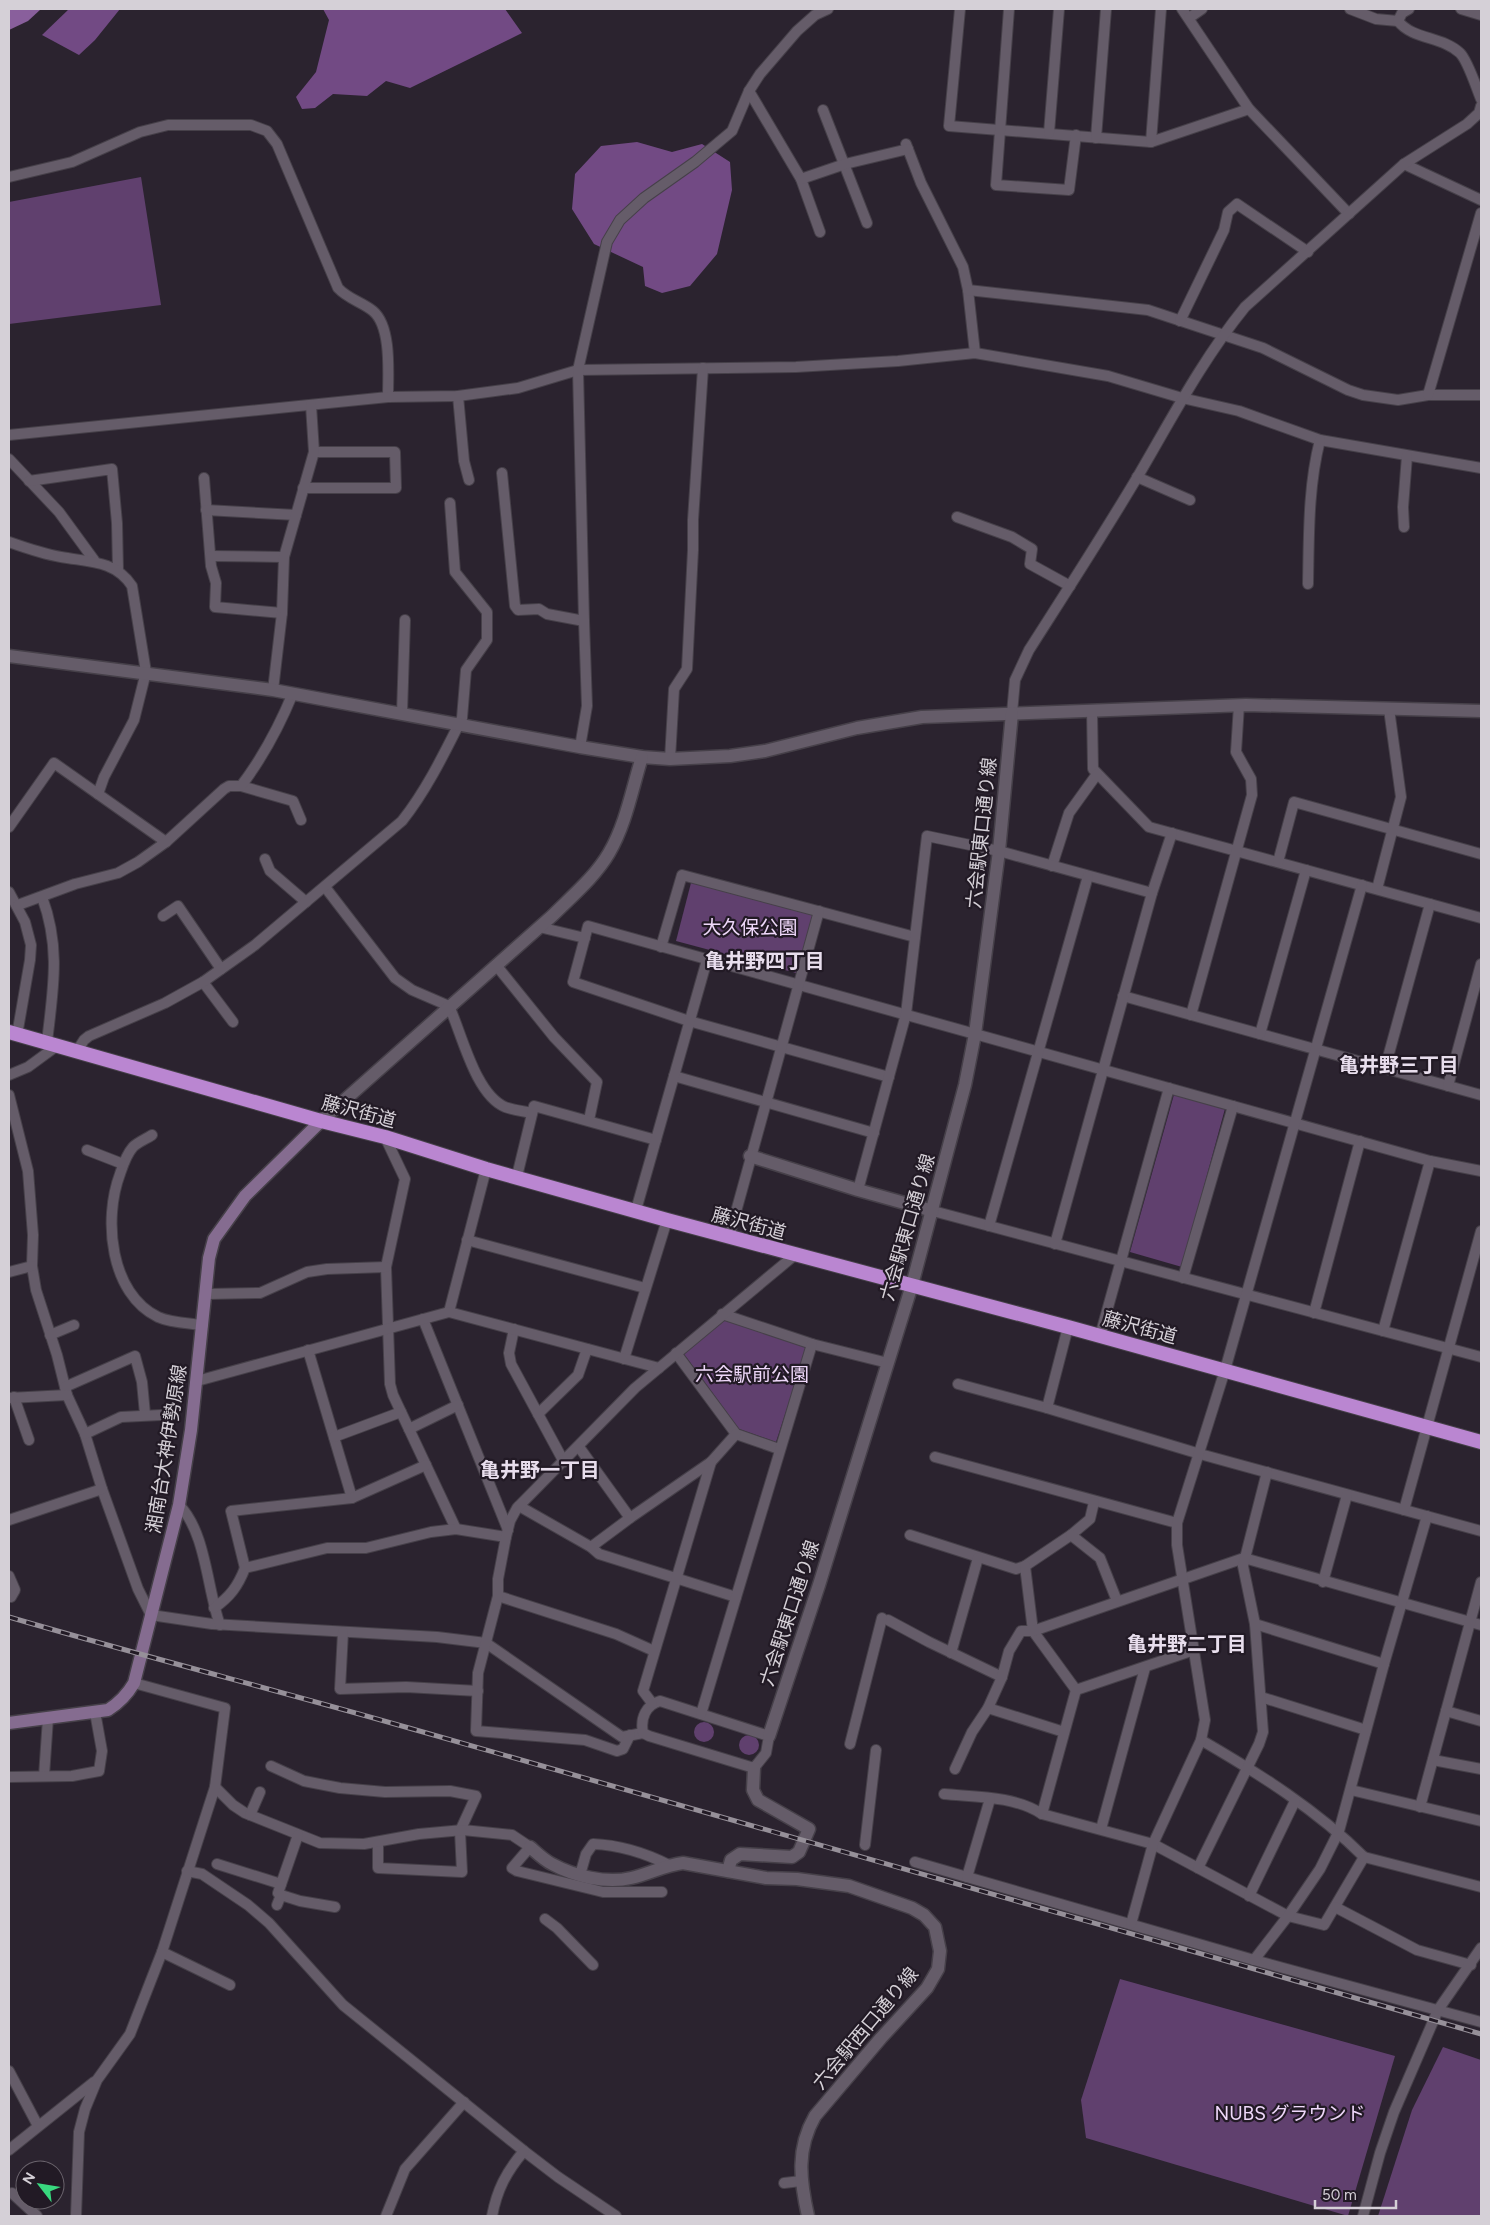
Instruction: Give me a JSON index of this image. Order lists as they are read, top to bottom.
{
  "streets": {
    "highway": ["藤沢街道"],
    "main road": ["湘南台大神伊勢原線"],
    "street": ["六会駅東口通り線", "六会駅西口通り線"]
  },
  "crossings": [
    ["六会駅東口通り線", "藤沢街道"],
    ["藤沢街道", "湘南台大神伊勢原線"]
  ],
  "districts": [
    "亀井野四丁目",
    "亀井野三丁目",
    "亀井野一丁目",
    "亀井野二丁目"
  ],
  "parks": ["大久保公園", "六会駅前公園", "NUBS グラウンド"],
  "scale_bar": "50 m",
  "north": "top left"
}
